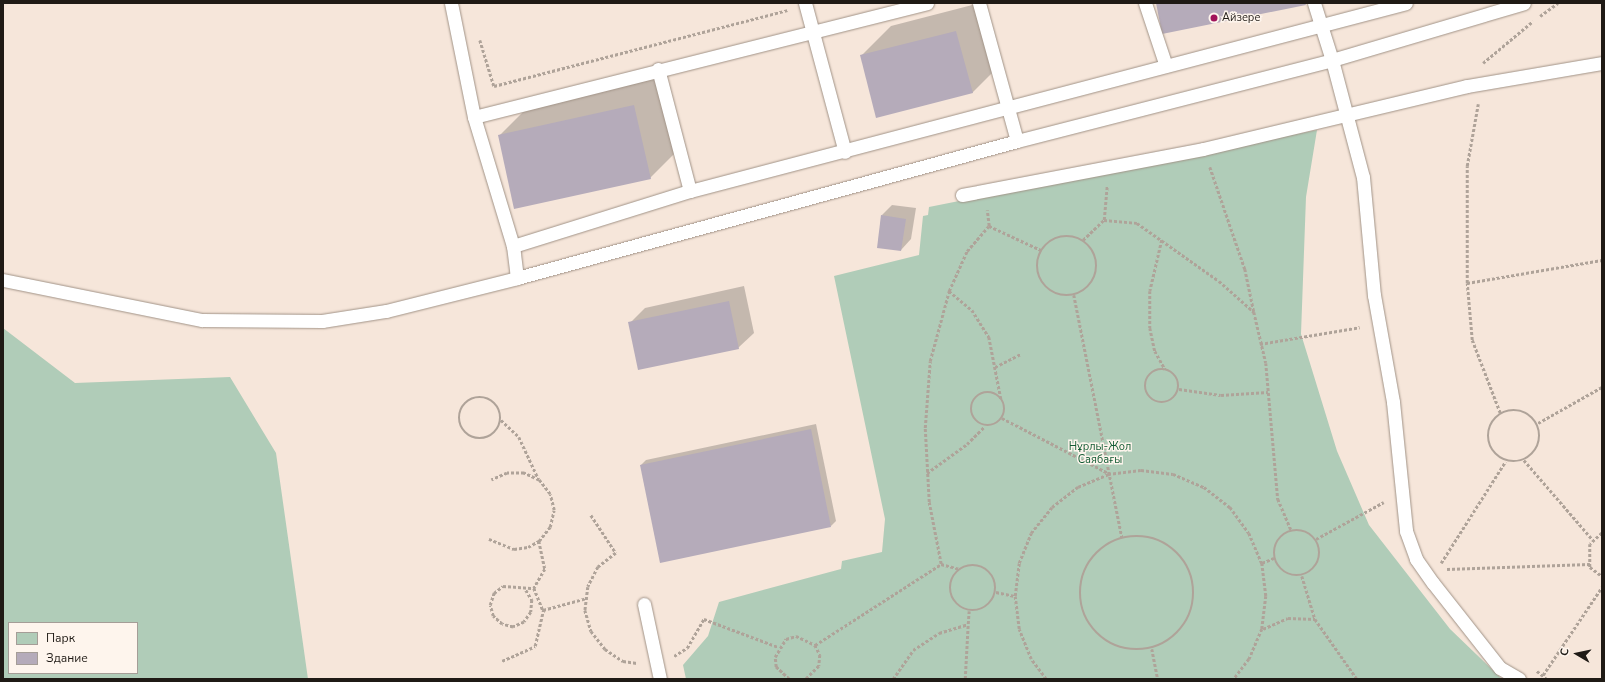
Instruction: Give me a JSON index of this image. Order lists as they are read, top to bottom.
{
  "parks": ["Нұрлы-Жол Саябағы"],
  "places": ["Айзере"],
  "legend": ["Парк", "Здание"],
  "north": "left"
}
